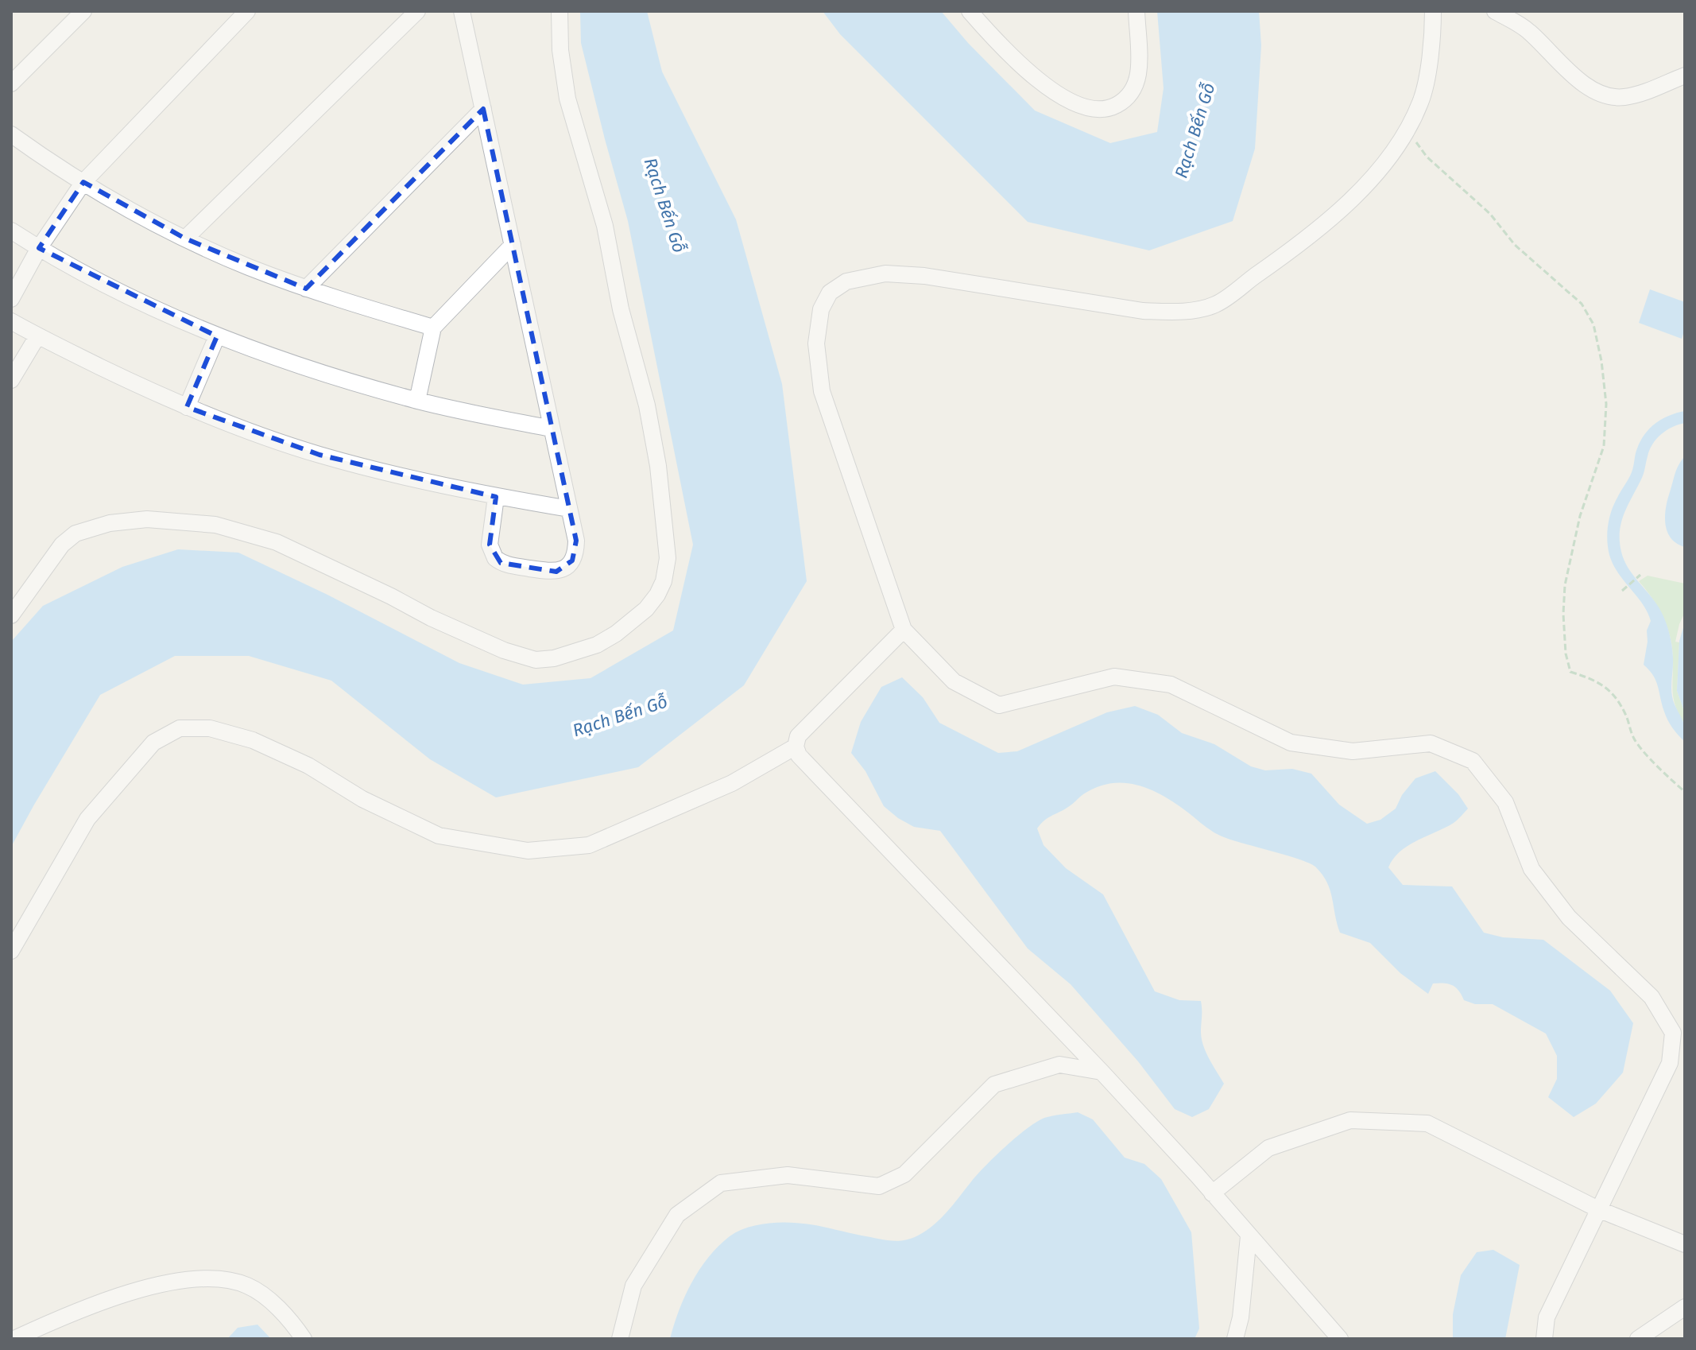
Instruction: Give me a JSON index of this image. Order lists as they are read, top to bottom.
{
  "water": ["Rạch Bến Gỗ"]
}
